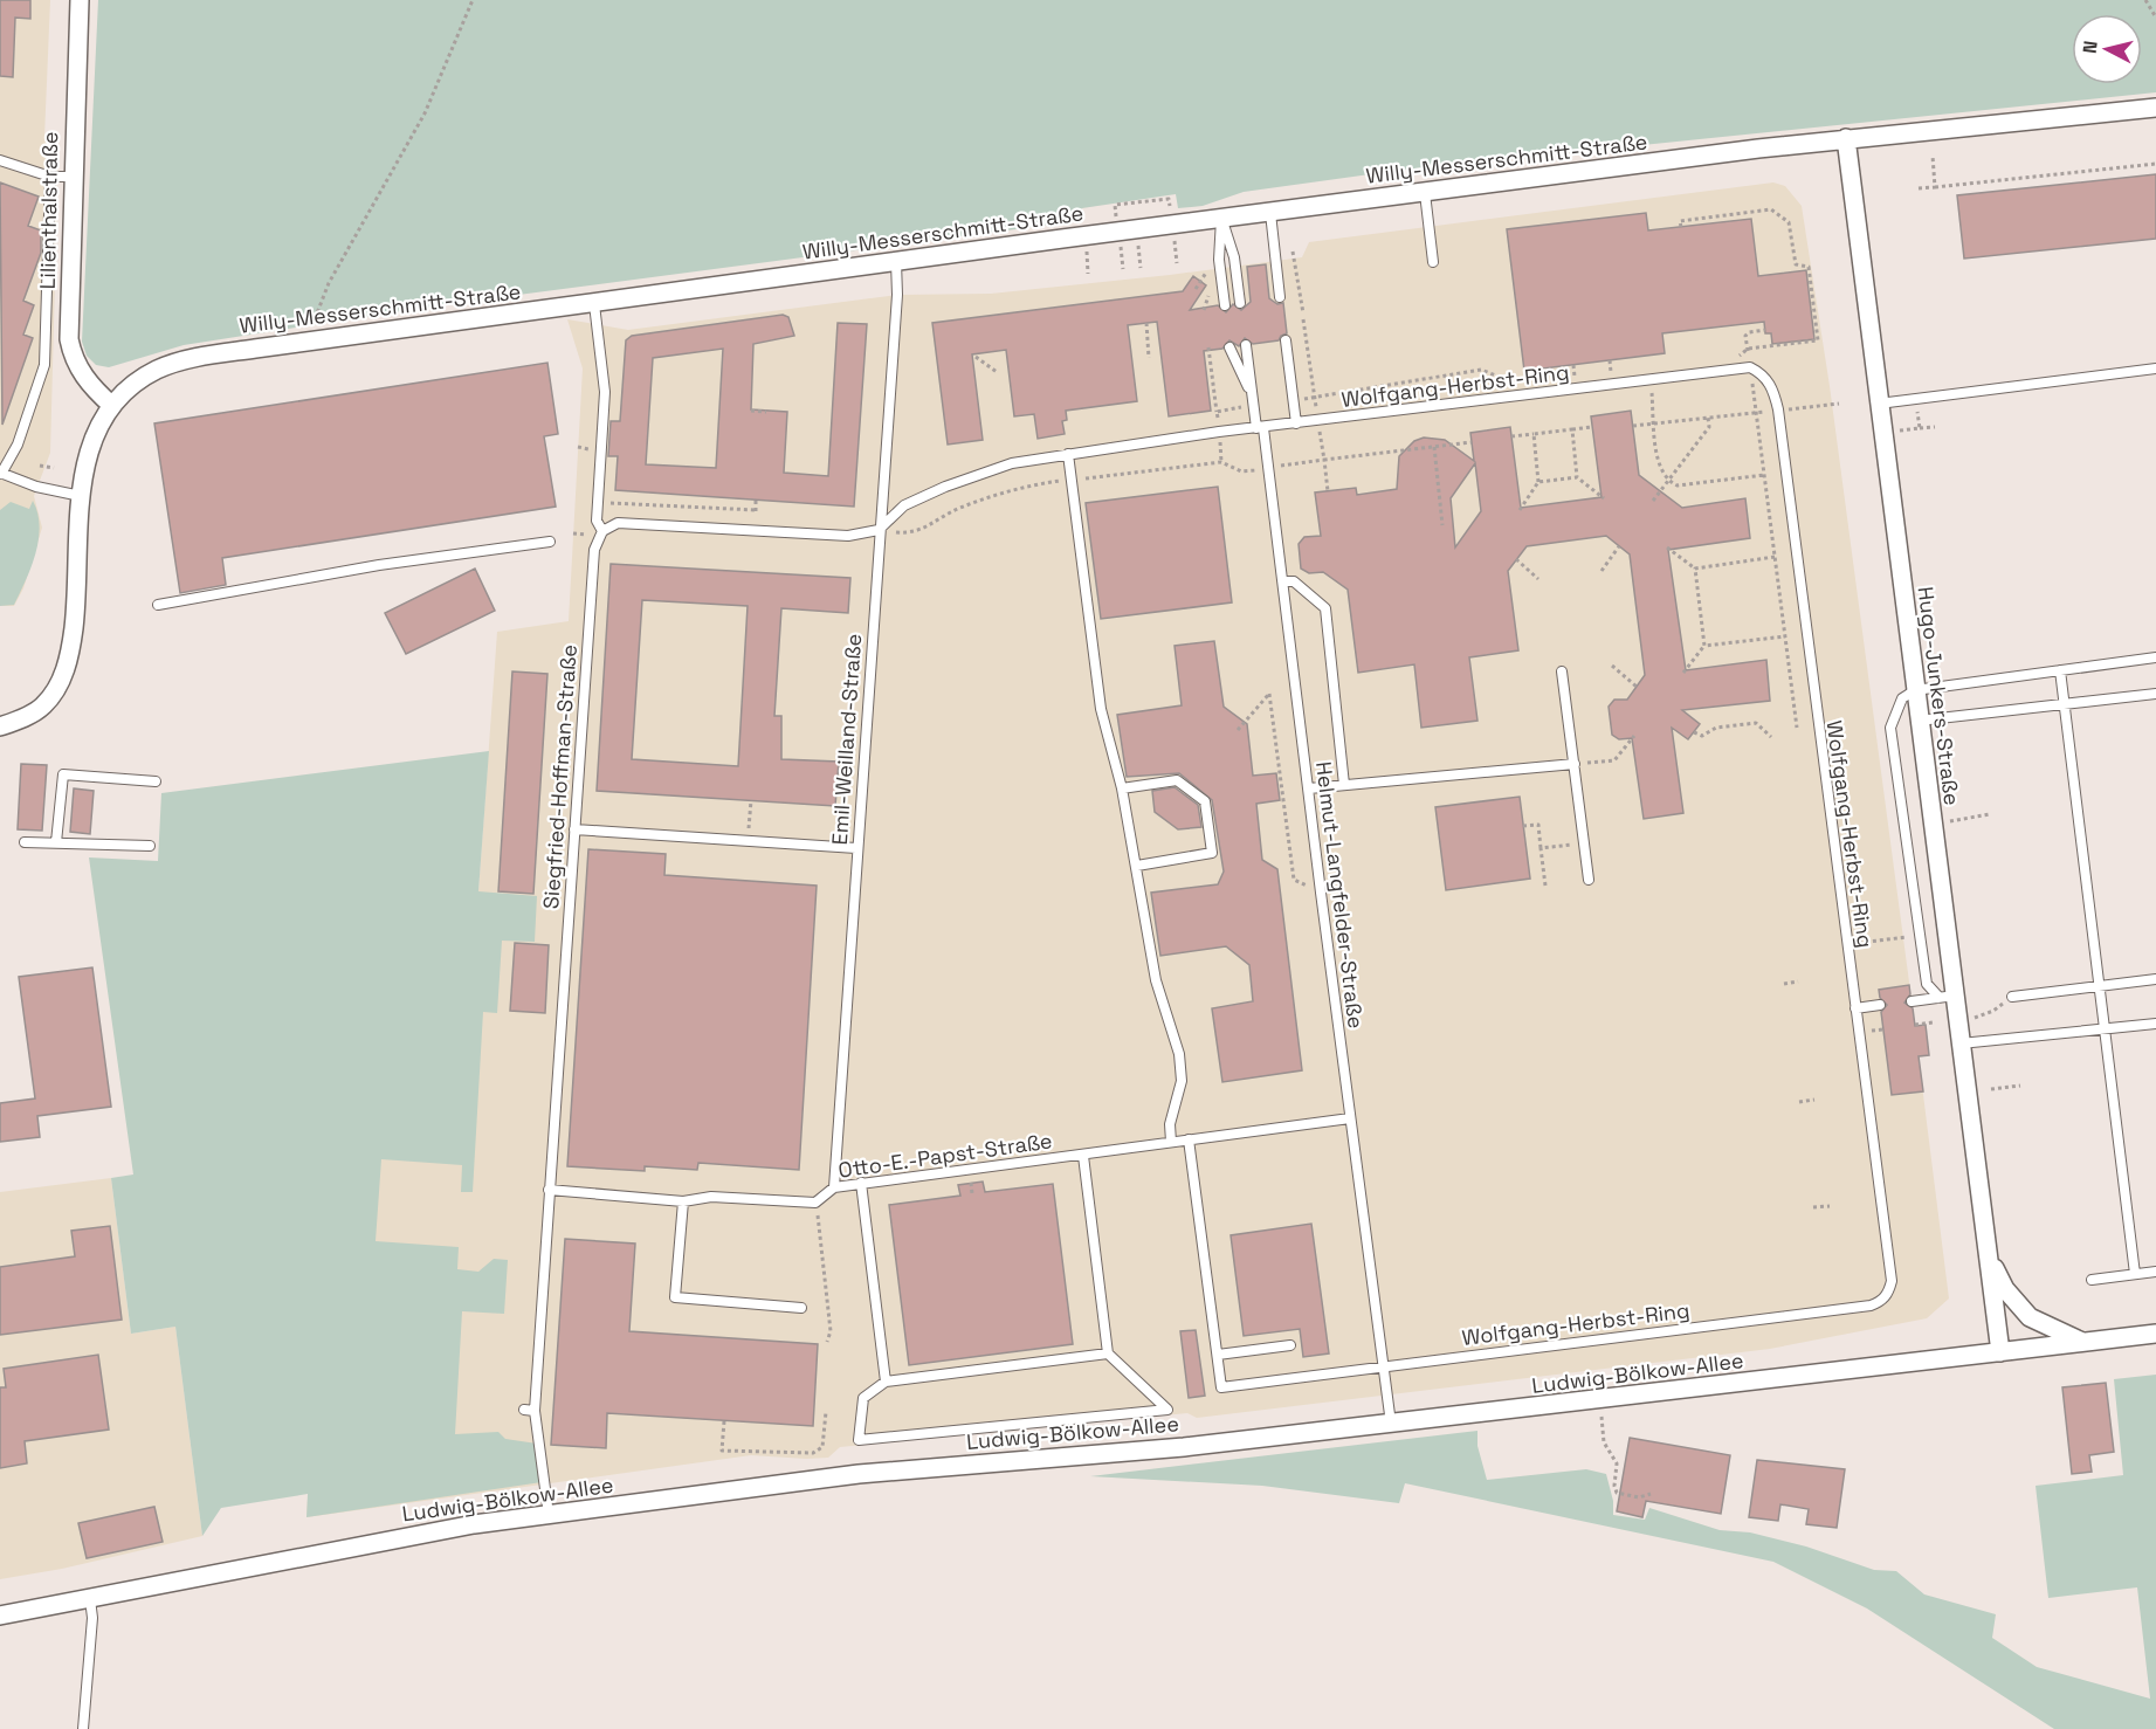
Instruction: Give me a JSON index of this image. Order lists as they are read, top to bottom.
{
  "streets": {
    "street": [
      "Willy-Messerschmitt-Straße",
      "Lilienthalstraße",
      "Hugo-Junkers-Straße",
      "Ludwig-Bölkow-Allee"
    ],
    "lane": [
      "Wolfgang-Herbst-Ring",
      "Emil-Weilland-Straße",
      "Siegfried-Hoffman-Straße",
      "Helmut-Langfelder-Straße",
      "Otto-E.-Papst-Straße"
    ]
  },
  "crossings": [
    ["Willy-Messerschmitt-Straße", "Lilienthalstraße"],
    ["Willy-Messerschmitt-Straße", "Hugo-Junkers-Straße"],
    ["Willy-Messerschmitt-Straße", "Emil-Weilland-Straße"],
    ["Willy-Messerschmitt-Straße", "Siegfried-Hoffman-Straße"],
    ["Wolfgang-Herbst-Ring", "Emil-Weilland-Straße"],
    ["Wolfgang-Herbst-Ring", "Helmut-Langfelder-Straße"],
    ["Hugo-Junkers-Straße", "Ludwig-Bölkow-Allee"],
    ["Emil-Weilland-Straße", "Otto-E.-Papst-Straße"],
    ["Siegfried-Hoffman-Straße", "Ludwig-Bölkow-Allee"],
    ["Helmut-Langfelder-Straße", "Otto-E.-Papst-Straße"],
    ["Helmut-Langfelder-Straße", "Ludwig-Bölkow-Allee"]
  ],
  "north": "left"
}
